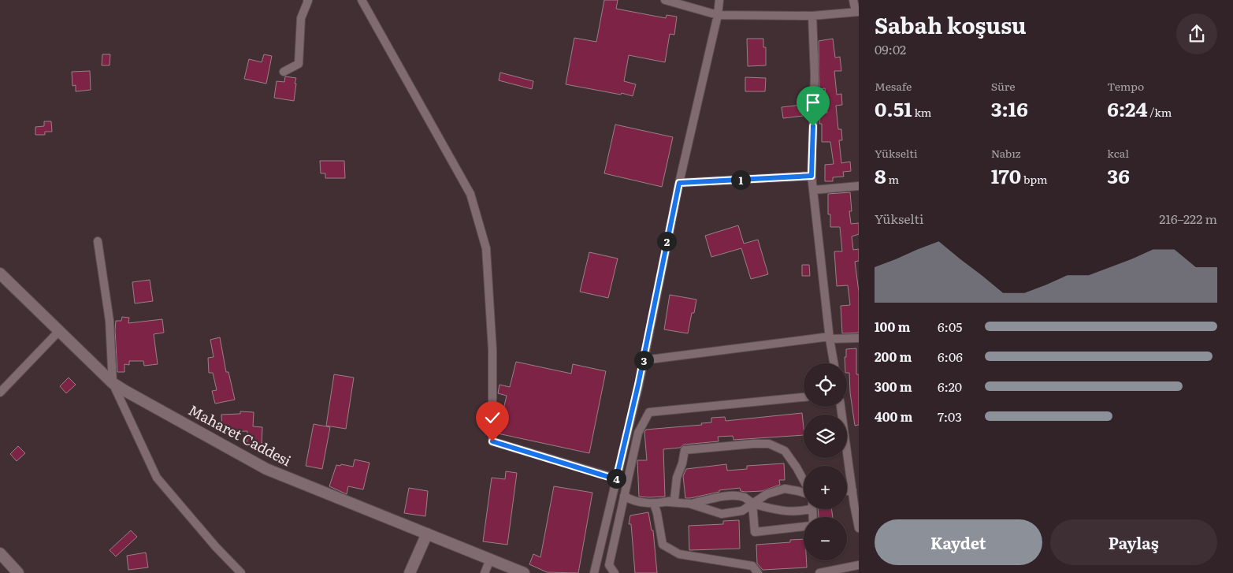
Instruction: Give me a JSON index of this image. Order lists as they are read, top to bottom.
{
  "streets": {
    "street": ["Maharet Caddesi"]
  },
  "page": {
    "heading": ["Sabah koşusu", "09:02"],
    "stats": [
      ["Mesafe", "0.51 km"],
      ["Süre", "3:16"],
      ["Tempo", "6:24 /km"],
      ["Yükselti", "8 m"],
      ["Nabız", "170 bpm"],
      ["kcal", "36"]
    ],
    "pins": [
      "1",
      "2",
      "3",
      "4"
    ],
    "chart": ["Yükselti", "216–222 m"],
    "list": [
      {
        "name": "100 m",
        "note": "6:05"
      },
      {
        "name": "200 m",
        "note": "6:06"
      },
      {
        "name": "300 m",
        "note": "6:20"
      },
      {
        "name": "400 m",
        "note": "7:03"
      }
    ],
    "map_buttons": ["+", "−"],
    "buttons": ["Kaydet", "Paylaş"]
  }
}
